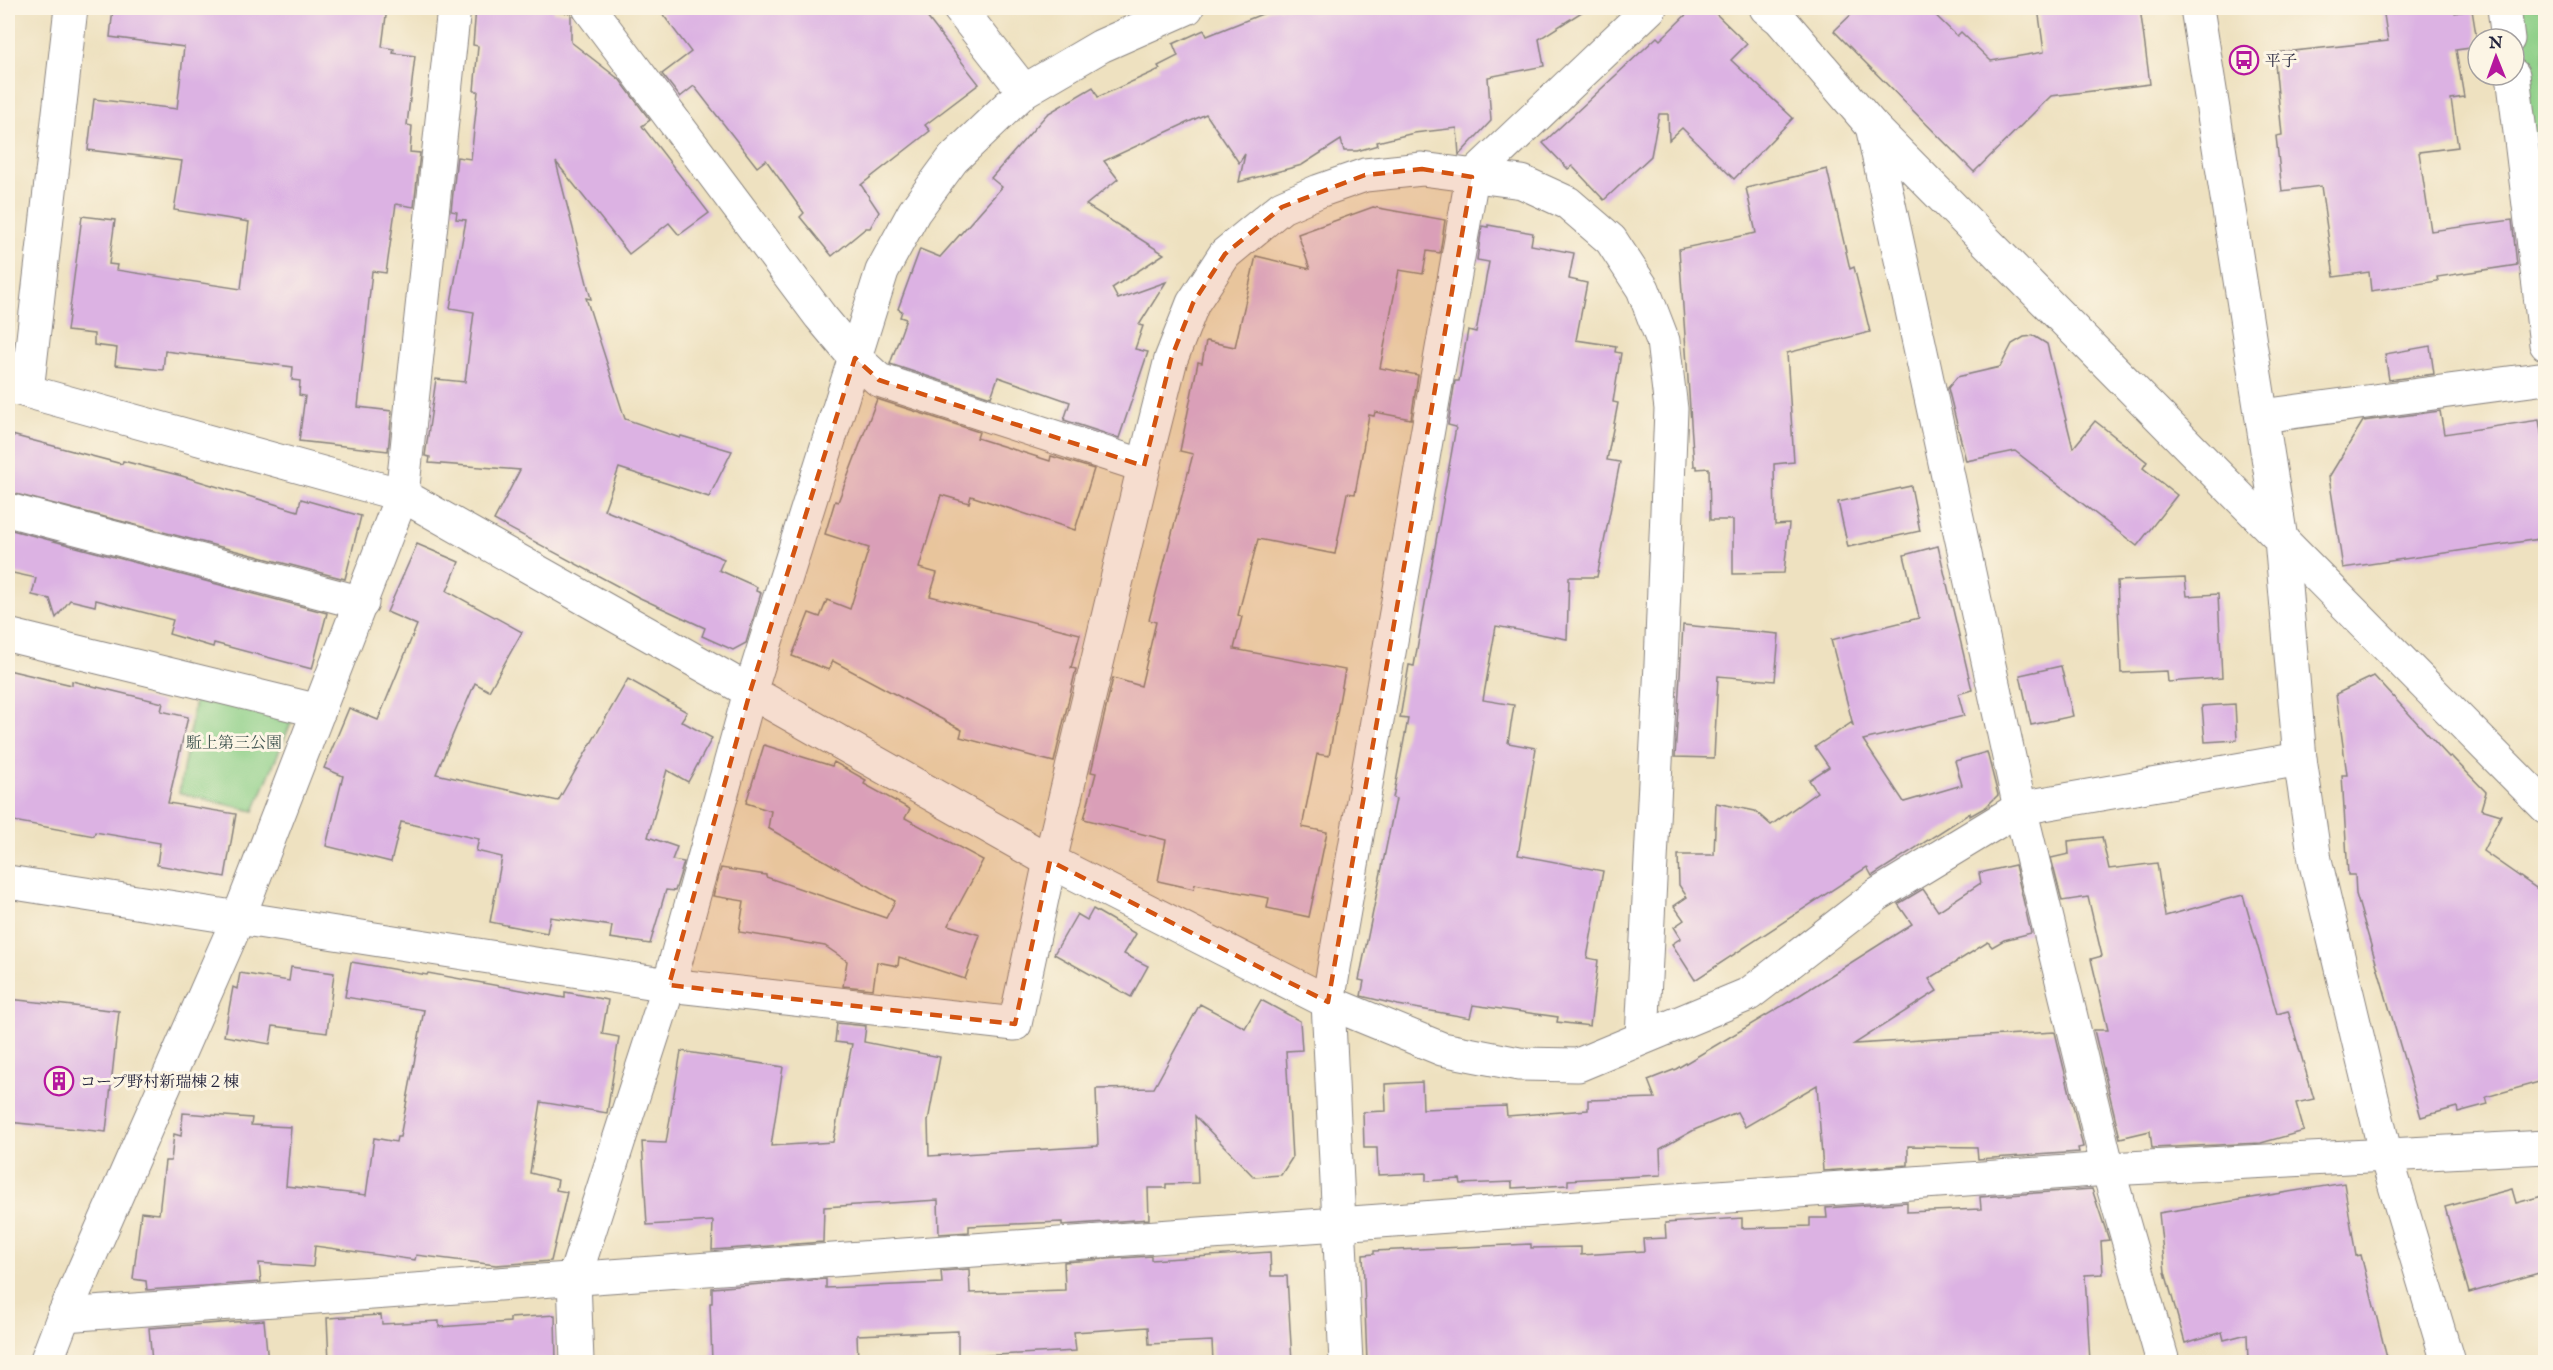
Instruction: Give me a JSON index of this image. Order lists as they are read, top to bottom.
{
  "parks": ["駈上第三公園"],
  "places": {
    "bus stop": ["平子"],
    "building": ["コープ野村新瑞棟２棟"]
  },
  "north": "top"
}
